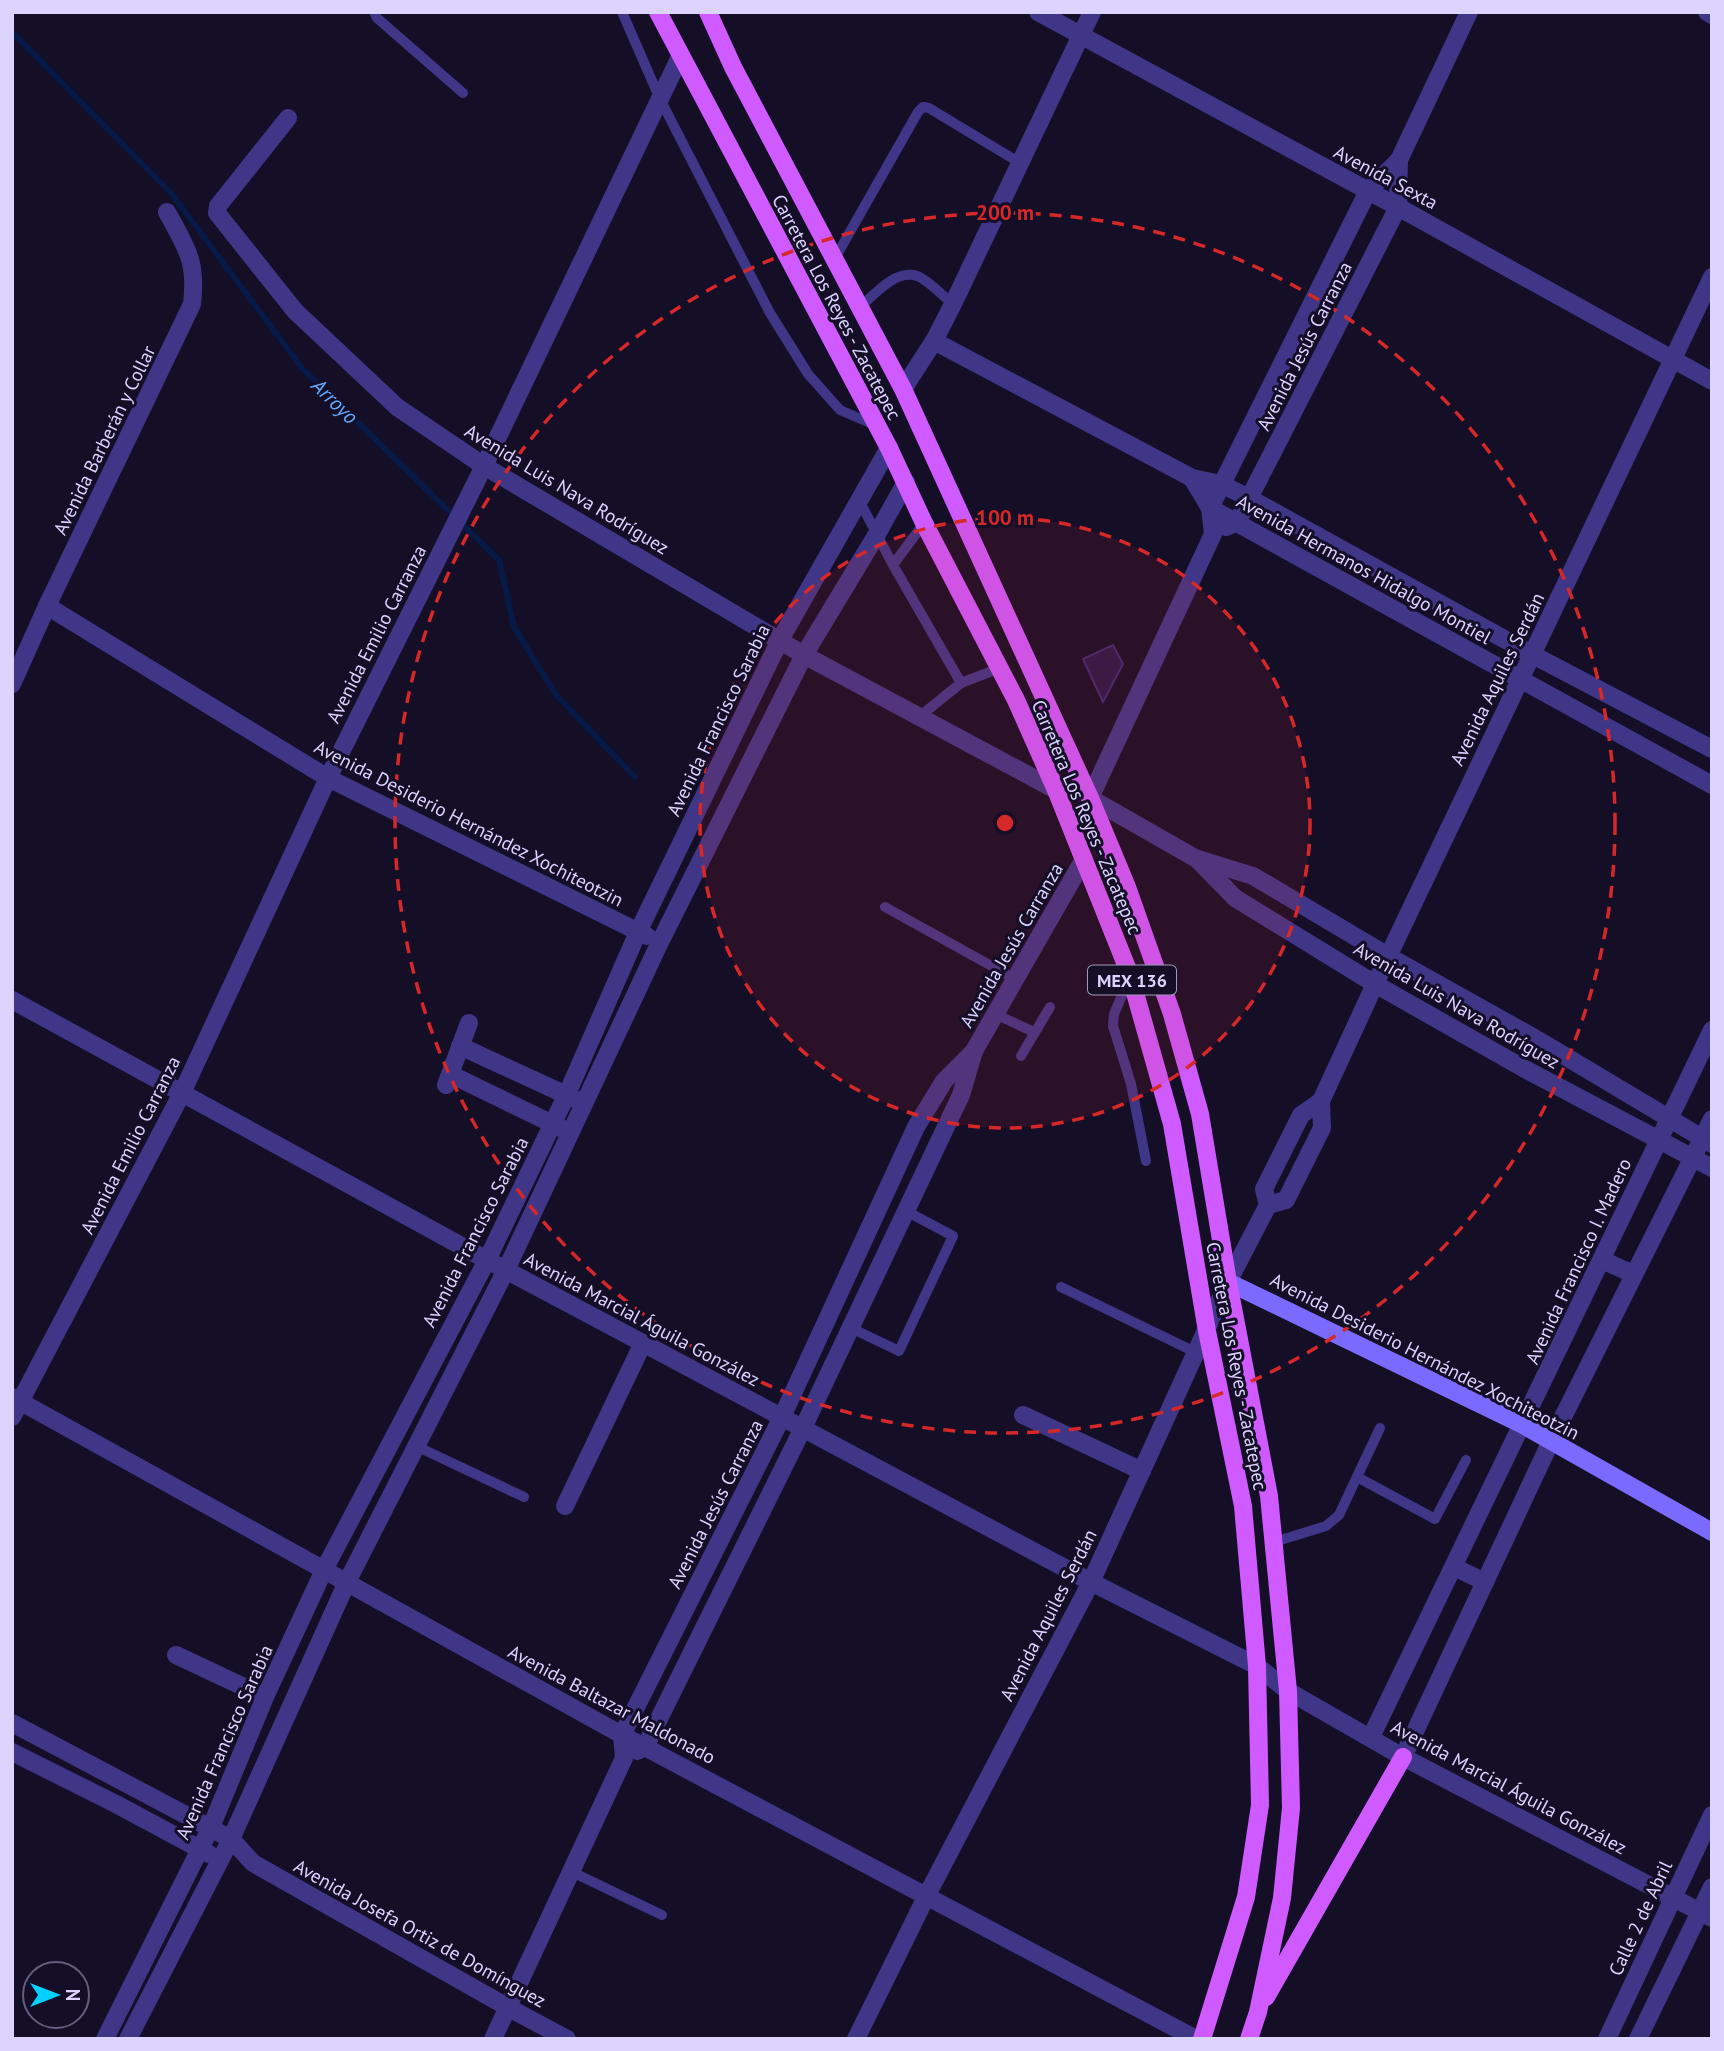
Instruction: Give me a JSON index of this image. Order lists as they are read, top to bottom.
{
  "streets": {
    "main road": ["Carretera Los Reyes - Zacatepec", "Avenida Desiderio Hernández Xochiteotzin", "MEX 136"],
    "street": [
      "Avenida Sexta",
      "Avenida Jesús Carranza",
      "Avenida Barberán y Collar",
      "Avenida Luis Nava Rodríguez",
      "Avenida Hermanos Hidalgo Montiel",
      "Avenida Emilio Carranza",
      "Avenida Aquiles Serdán",
      "Avenida Francisco Sarabia",
      "Avenida Francisco I. Madero",
      "Avenida Marcial Águila González",
      "Avenida Baltazar Maldonado",
      "Calle 2 de Abril",
      "Avenida Josefa Ortiz de Domínguez"
    ]
  },
  "crossings": [
    ["Avenida Sexta", "Avenida Jesús Carranza"],
    ["Avenida Sexta", "Avenida Aquiles Serdán"],
    ["Carretera Los Reyes - Zacatepec", "Avenida Jesús Carranza"],
    ["Carretera Los Reyes - Zacatepec", "Avenida Luis Nava Rodríguez"],
    ["Carretera Los Reyes - Zacatepec", "Avenida Emilio Carranza"],
    ["Carretera Los Reyes - Zacatepec", "Avenida Aquiles Serdán"],
    ["Carretera Los Reyes - Zacatepec", "Avenida Francisco Sarabia"],
    ["Carretera Los Reyes - Zacatepec", "Avenida Desiderio Hernández Xochiteotzin"],
    ["Carretera Los Reyes - Zacatepec", "Avenida Marcial Águila González"],
    ["Avenida Jesús Carranza", "Avenida Hermanos Hidalgo Montiel"],
    ["Avenida Jesús Carranza", "Avenida Marcial Águila González"],
    ["Avenida Jesús Carranza", "Avenida Baltazar Maldonado"],
    ["Avenida Barberán y Collar", "Avenida Desiderio Hernández Xochiteotzin"],
    ["Avenida Luis Nava Rodríguez", "Avenida Emilio Carranza"],
    ["Avenida Luis Nava Rodríguez", "Avenida Aquiles Serdán"],
    ["Avenida Luis Nava Rodríguez", "Avenida Francisco Sarabia"],
    ["Avenida Luis Nava Rodríguez", "Avenida Francisco I. Madero"],
    ["Avenida Hermanos Hidalgo Montiel", "Avenida Aquiles Serdán"],
    ["Avenida Emilio Carranza", "Avenida Desiderio Hernández Xochiteotzin"],
    ["Avenida Emilio Carranza", "Avenida Marcial Águila González"],
    ["Avenida Emilio Carranza", "Avenida Baltazar Maldonado"],
    ["Avenida Aquiles Serdán", "Avenida Desiderio Hernández Xochiteotzin"],
    ["Avenida Aquiles Serdán", "Avenida Marcial Águila González"],
    ["Avenida Aquiles Serdán", "Avenida Baltazar Maldonado"],
    ["Avenida Francisco Sarabia", "Avenida Desiderio Hernández Xochiteotzin"],
    ["Avenida Francisco Sarabia", "Avenida Marcial Águila González"],
    ["Avenida Francisco Sarabia", "Avenida Baltazar Maldonado"],
    ["Avenida Francisco Sarabia", "Avenida Josefa Ortiz de Domínguez"],
    ["Avenida Desiderio Hernández Xochiteotzin", "Avenida Francisco I. Madero"],
    ["Avenida Francisco I. Madero", "Avenida Marcial Águila González"],
    ["Avenida Marcial Águila González", "Calle 2 de Abril"]
  ],
  "water": ["Arroyo"],
  "north": "right",
  "rings": ["200 m", "100 m"]
}
